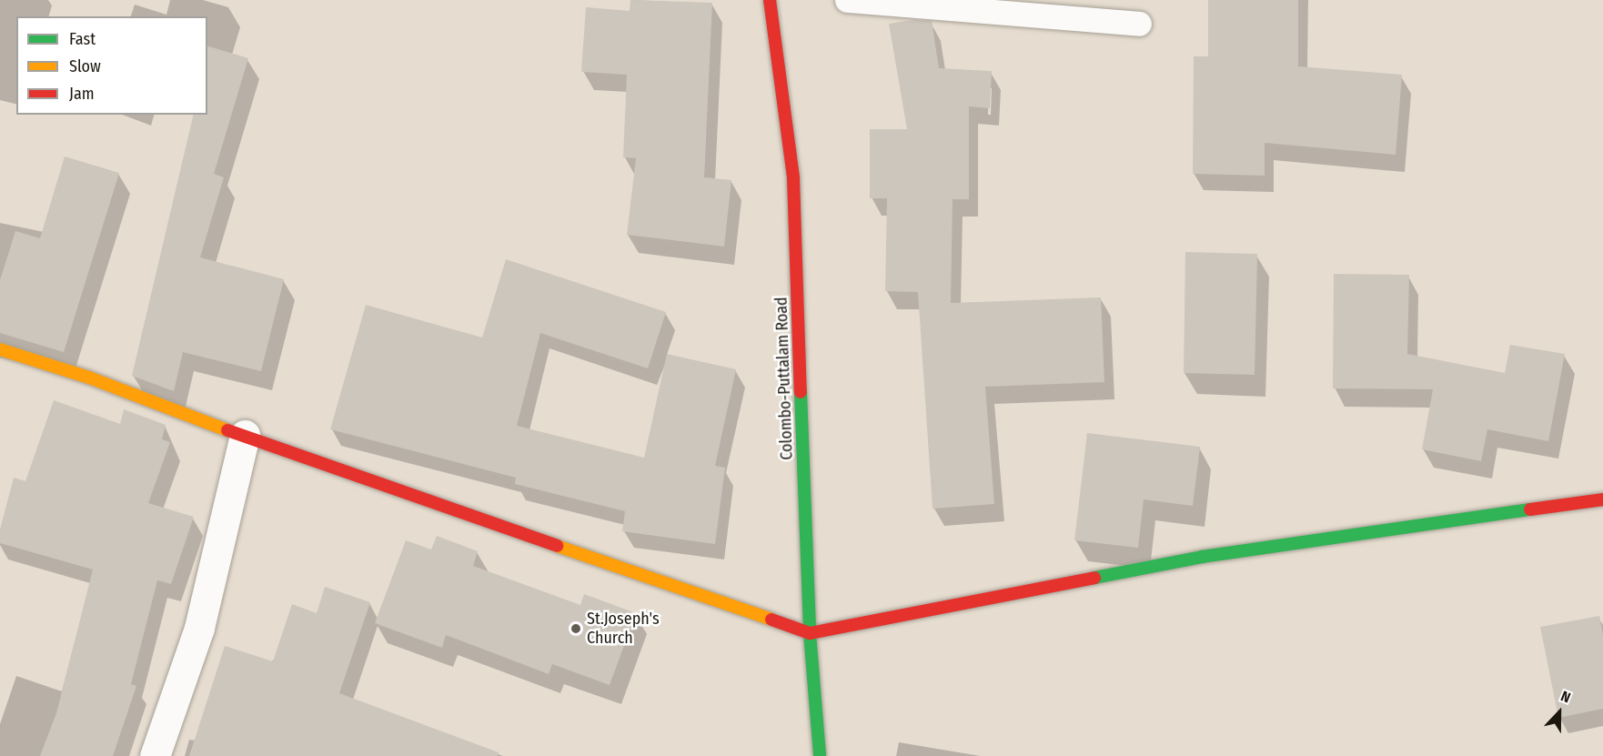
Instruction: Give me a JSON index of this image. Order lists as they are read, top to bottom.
{
  "streets": {
    "main road": ["Colombo-Puttalam Road"]
  },
  "places": ["St.Joseph's Church"],
  "legend": ["Fast", "Slow", "Jam"],
  "north": "top"
}
